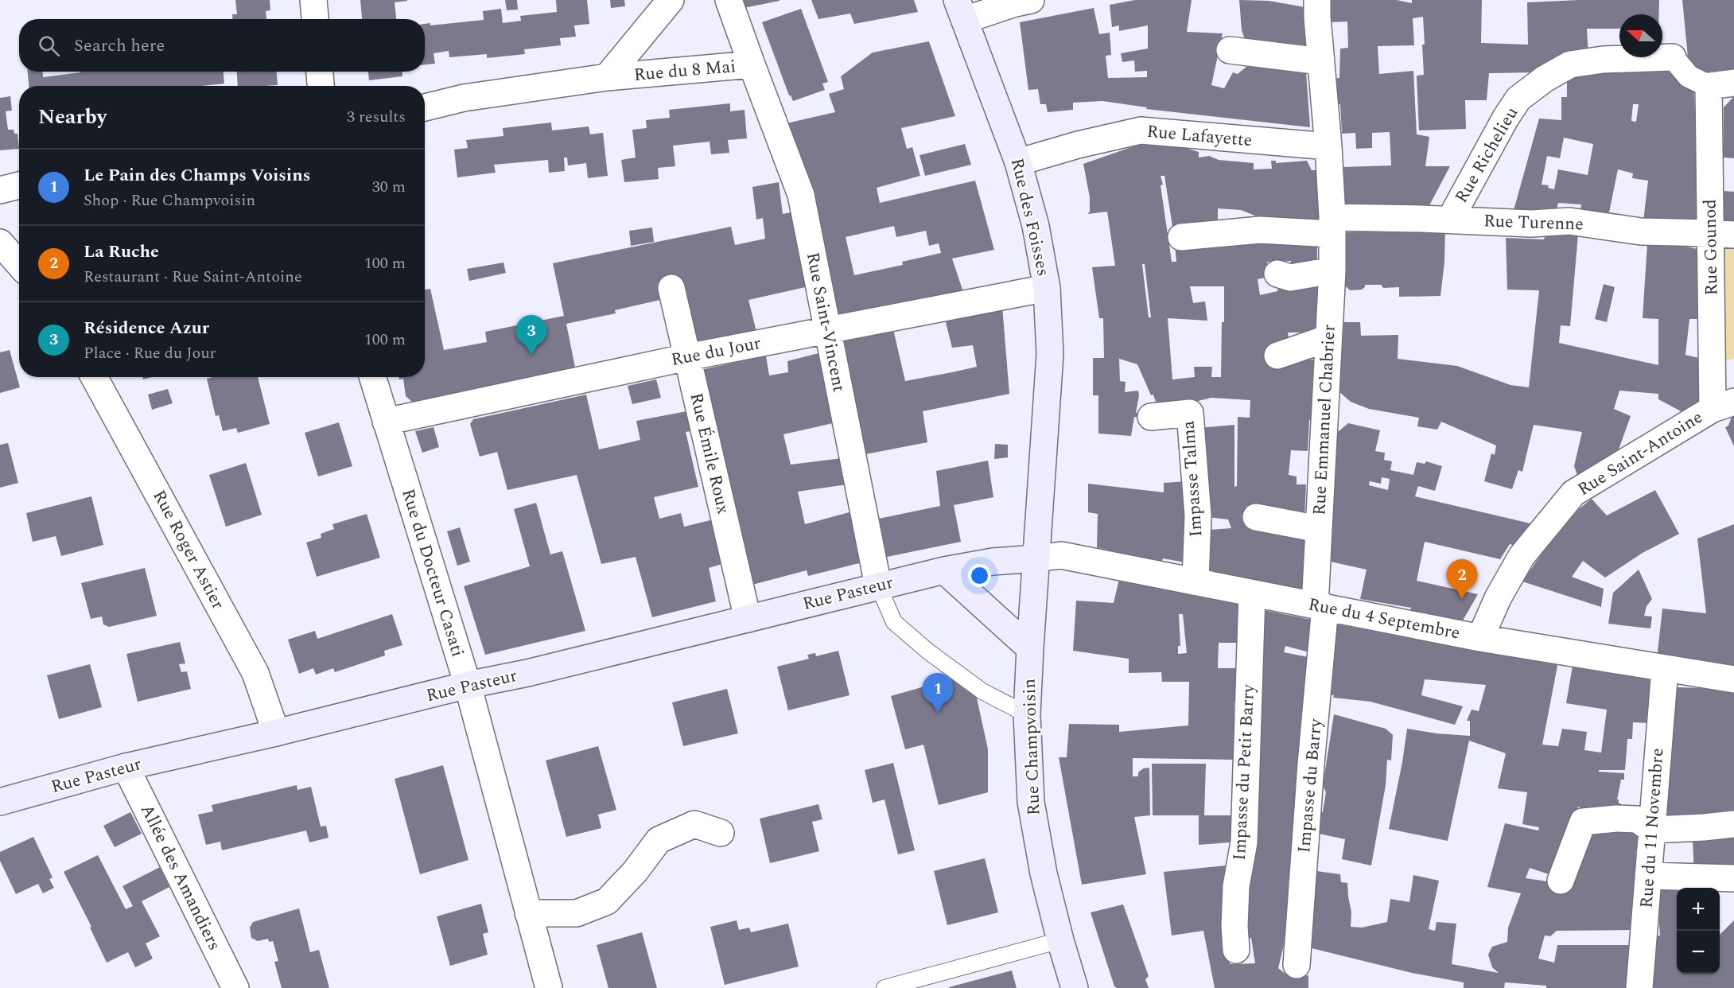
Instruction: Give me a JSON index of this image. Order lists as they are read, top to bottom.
{
  "streets": {
    "main road": ["Rue des Foisses", "Rue Pasteur", "Rue Champvoisin"],
    "street": [
      "Rue du 8 Mai",
      "Rue Lafayette",
      "Rue Richelieu",
      "Rue Turenne",
      "Rue Gounod",
      "Rue Saint-Vincent",
      "Rue du Jour",
      "Rue Emmanuel Chabrier",
      "Rue Émile Roux",
      "Rue Saint-Antoine",
      "Impasse Talma",
      "Rue Roger Astier",
      "Rue du Docteur Casati",
      "Rue du 4 Septembre",
      "Impasse du Petit Barry",
      "Impasse du Barry",
      "Rue du 11 Novembre",
      "Allée des Amandiers"
    ]
  },
  "crossings": [
    ["Rue du 8 Mai", "Rue Saint-Vincent"],
    ["Rue Lafayette", "Rue des Foisses"],
    ["Rue Lafayette", "Rue Emmanuel Chabrier"],
    ["Rue Richelieu", "Rue Turenne"],
    ["Rue Richelieu", "Rue Gounod"],
    ["Rue des Foisses", "Rue du Jour"],
    ["Rue des Foisses", "Rue Pasteur"],
    ["Rue des Foisses", "Rue du 4 Septembre"],
    ["Rue des Foisses", "Rue Champvoisin"],
    ["Rue Turenne", "Rue Gounod"],
    ["Rue Turenne", "Rue Emmanuel Chabrier"],
    ["Rue Gounod", "Rue Saint-Antoine"],
    ["Rue Saint-Vincent", "Rue du Jour"],
    ["Rue Saint-Vincent", "Rue Pasteur"],
    ["Rue du Jour", "Rue Émile Roux"],
    ["Rue du Jour", "Rue du Docteur Casati"],
    ["Rue Emmanuel Chabrier", "Rue du 4 Septembre"],
    ["Rue Emmanuel Chabrier", "Impasse du Barry"],
    ["Rue Émile Roux", "Rue Pasteur"],
    ["Rue Saint-Antoine", "Rue du 4 Septembre"],
    ["Impasse Talma", "Rue du 4 Septembre"],
    ["Rue Roger Astier", "Rue Pasteur"],
    ["Rue du Docteur Casati", "Rue Pasteur"],
    ["Rue Pasteur", "Rue du 4 Septembre"],
    ["Rue Pasteur", "Rue Champvoisin"],
    ["Rue Pasteur", "Allée des Amandiers"],
    ["Rue du 4 Septembre", "Rue Champvoisin"],
    ["Rue du 4 Septembre", "Impasse du Petit Barry"],
    ["Rue du 4 Septembre", "Impasse du Barry"],
    ["Rue du 4 Septembre", "Rue du 11 Novembre"]
  ],
  "north": "left",
  "page": {
    "search": "Search here",
    "heading": ["Nearby", "3 results"],
    "list": [
      {
        "mark": "1",
        "name": "Le Pain des Champs Voisins",
        "note": "Shop · Rue Champvoisin",
        "value": "30 m"
      },
      {
        "mark": "2",
        "name": "La Ruche",
        "note": "Restaurant · Rue Saint-Antoine",
        "value": "100 m"
      },
      {
        "mark": "3",
        "name": "Résidence Azur",
        "note": "Place · Rue du Jour",
        "value": "100 m"
      }
    ],
    "pins": ["3", "2", "1"],
    "map_buttons": ["+", "−"]
  }
}
